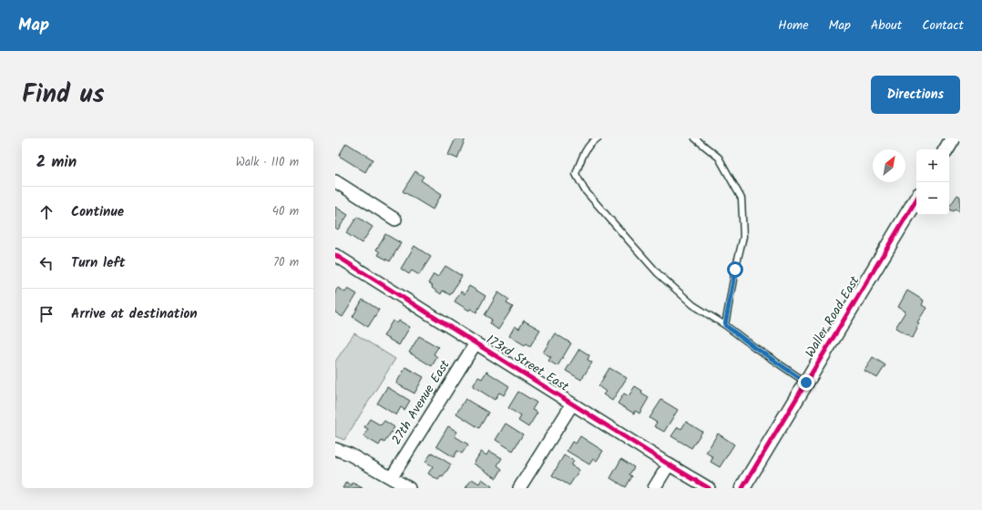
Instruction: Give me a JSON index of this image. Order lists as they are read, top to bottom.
{
  "streets": {
    "street": ["Waller Road East", "173rd Street East", "27th Avenue East"]
  },
  "crossings": [
    ["173rd Street East", "27th Avenue East"]
  ],
  "north": "top right",
  "page": {
    "header": "Map",
    "nav": [
      "Home",
      "Map",
      "About",
      "Contact"
    ],
    "title": "Find us",
    "buttons": "Directions",
    "heading": ["2 min", "Walk · 110 m"],
    "map_buttons": ["+", "−"],
    "list": [
      ["Continue", "40 m"],
      ["Turn left", "70 m"],
      "Arrive at destination"
    ]
  }
}
